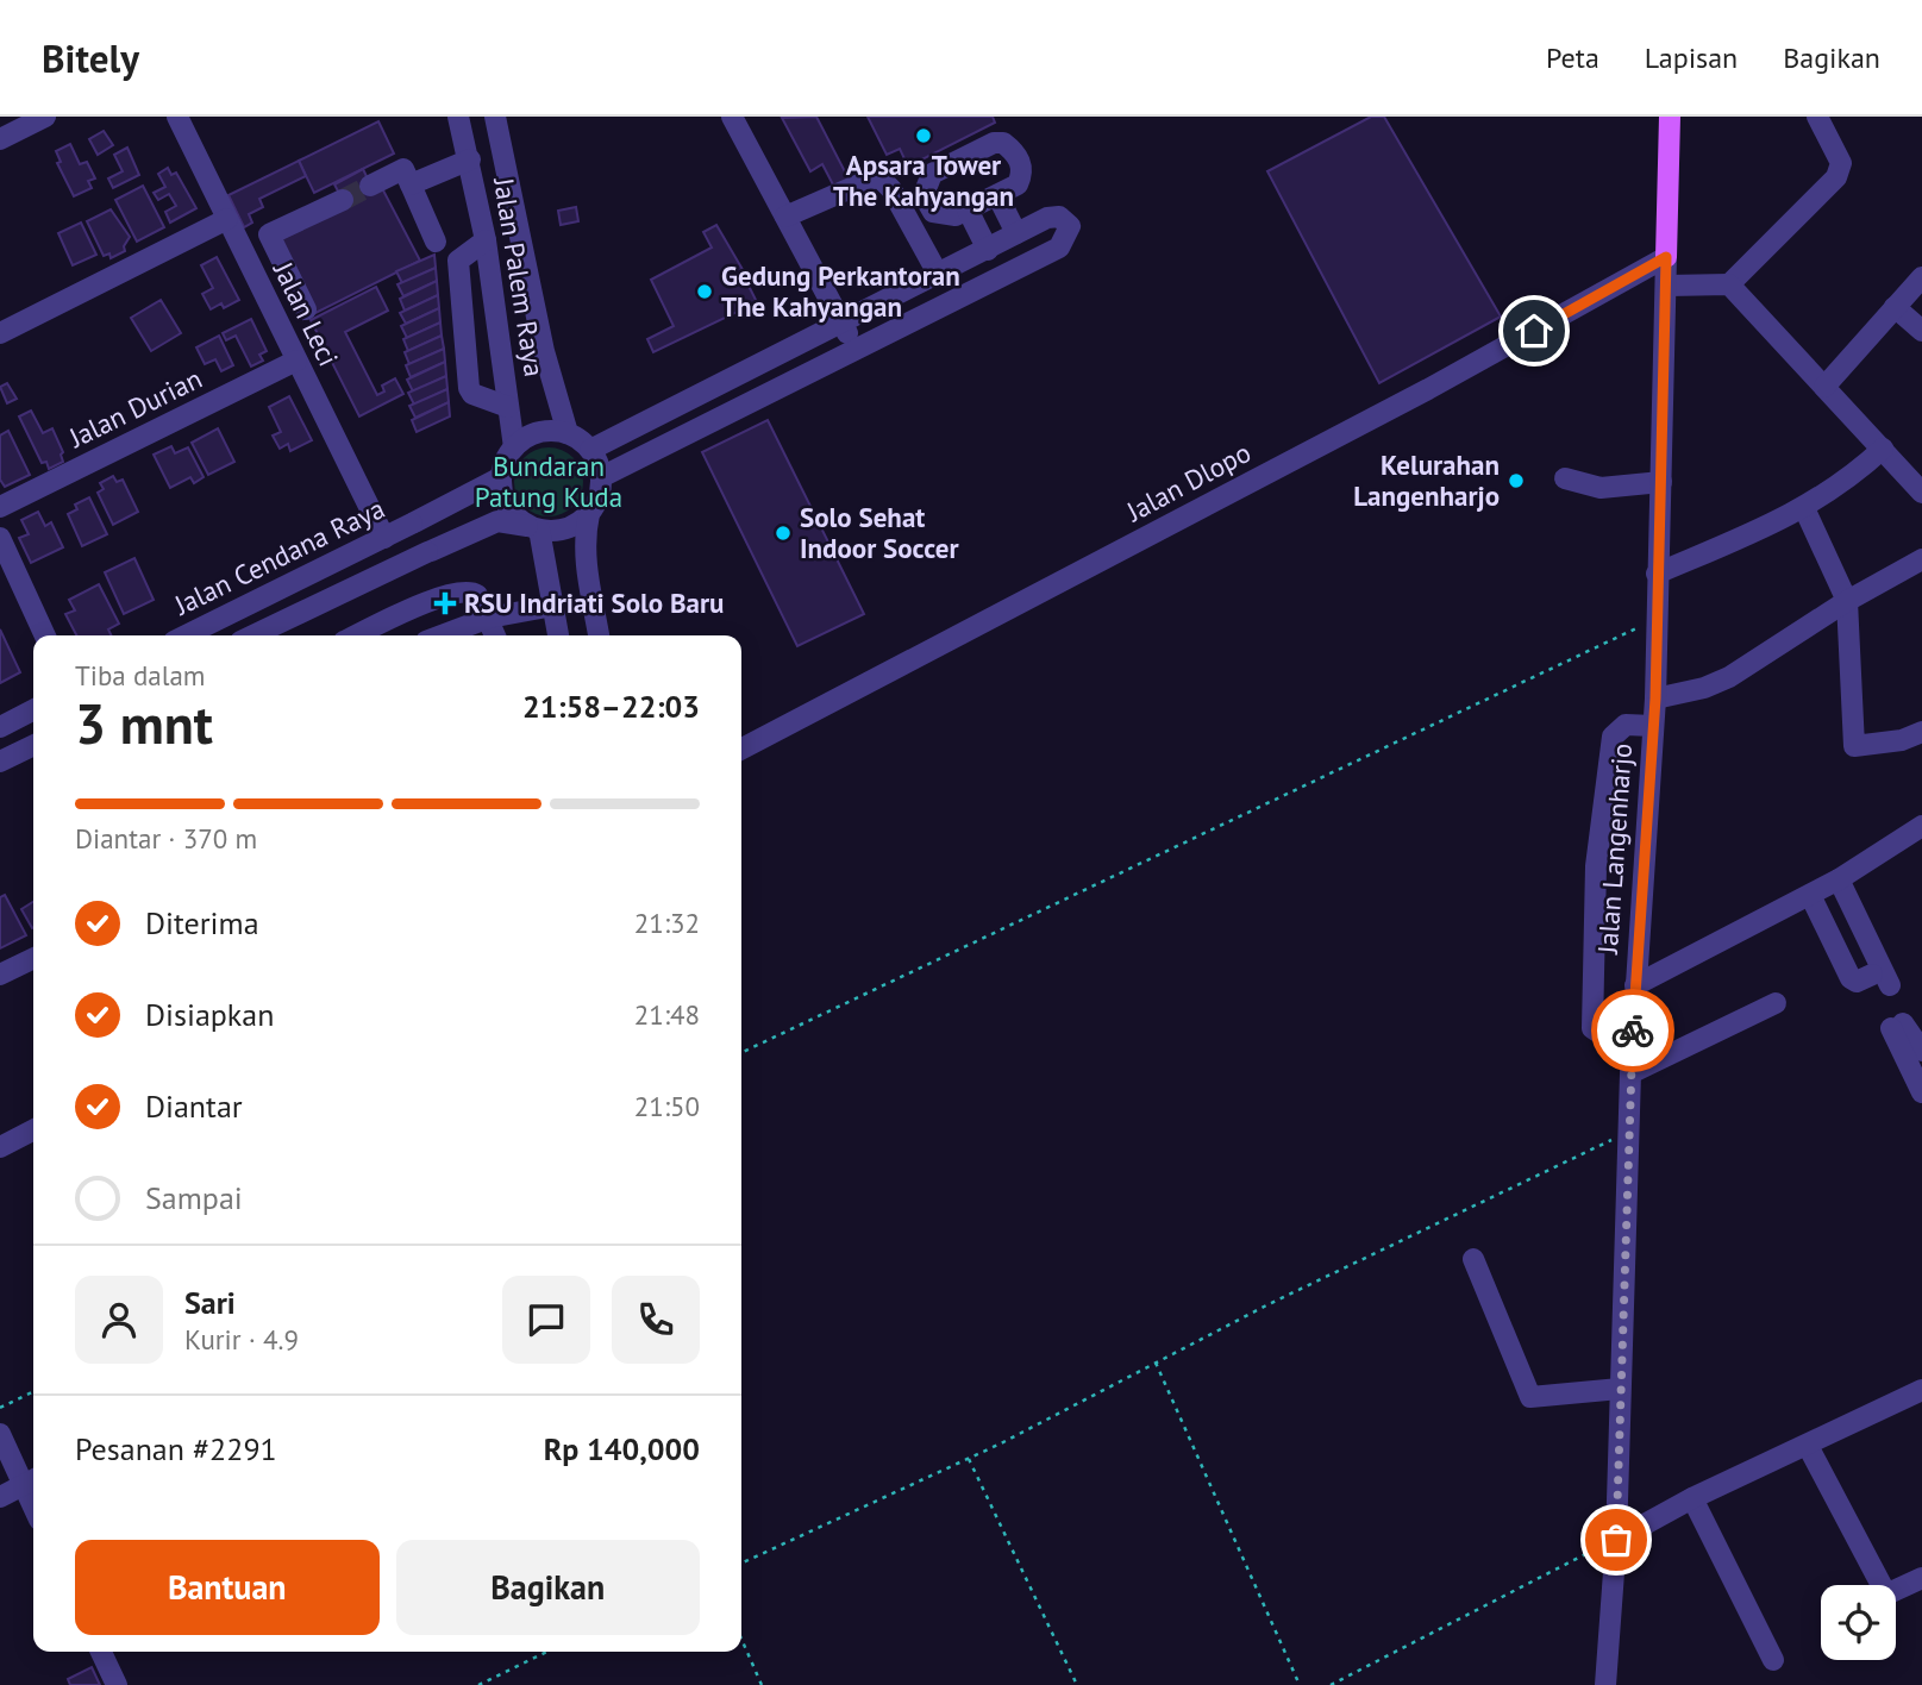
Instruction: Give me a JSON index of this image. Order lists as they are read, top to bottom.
{
  "streets": {
    "main road": ["Jalan Langenharjo"],
    "street": [
      "Jalan Palem Raya",
      "Jalan Leci",
      "Jalan Durian",
      "Jalan Dlopo",
      "Jalan Cendana Raya"
    ]
  },
  "crossings": [
    ["Jalan Palem Raya", "Jalan Cendana Raya"],
    ["Jalan Leci", "Jalan Durian"],
    ["Jalan Leci", "Jalan Cendana Raya"],
    ["Jalan Dlopo", "Jalan Langenharjo"]
  ],
  "parks": ["Bundaran Patung Kuda"],
  "places": {
    "other": [
      "Apsara Tower The Kahyangan",
      "Gedung Perkantoran The Kahyangan",
      "Kelurahan Langenharjo",
      "Solo Sehat Indoor Soccer"
    ],
    "health": ["RSU Indriati Solo Baru"]
  },
  "page": {
    "header": "Bitely",
    "nav": ["Peta", "Lapisan", "Bagikan"],
    "heading": ["3 mnt", "Tiba dalam", "21:58–22:03"],
    "panel": [
      "Sari",
      "Kurir · 4.9",
      "Pesanan #2291",
      "Rp 140,000"
    ],
    "bar": "Diantar · 370 m",
    "list": [
      ["Diterima", "21:32"],
      ["Disiapkan", "21:48"],
      ["Diantar", "21:50"],
      "Sampai"
    ],
    "buttons": ["Bantuan", "Bagikan"]
  }
}
